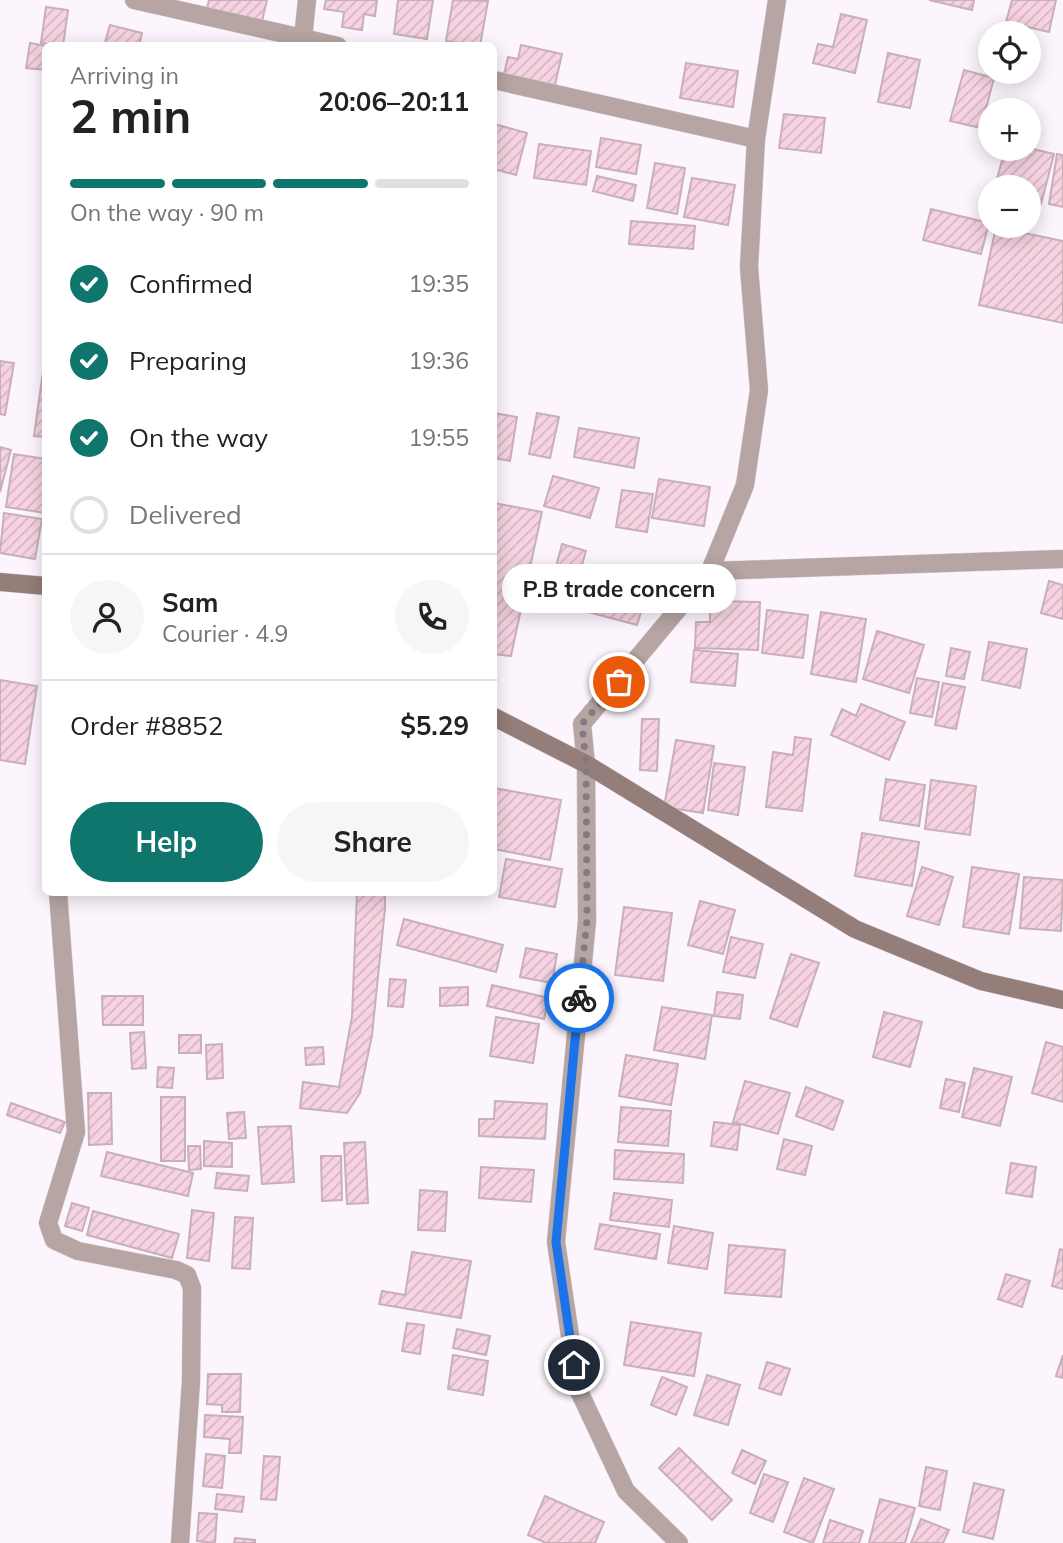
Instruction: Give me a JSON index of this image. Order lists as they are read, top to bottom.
{
  "places": ["P.B trade concern"],
  "page": {
    "map_buttons": ["+", "−"],
    "heading": ["2 min", "Arriving in", "20:06–20:11"],
    "panel": [
      "Sam",
      "Courier · 4.9",
      "Order #8852",
      "$5.29"
    ],
    "bar": "On the way · 90 m",
    "list": [
      ["Confirmed", "19:35"],
      ["Preparing", "19:36"],
      ["On the way", "19:55"],
      "Delivered"
    ],
    "bubble": "P.B trade concern",
    "buttons": ["Help", "Share"]
  }
}
